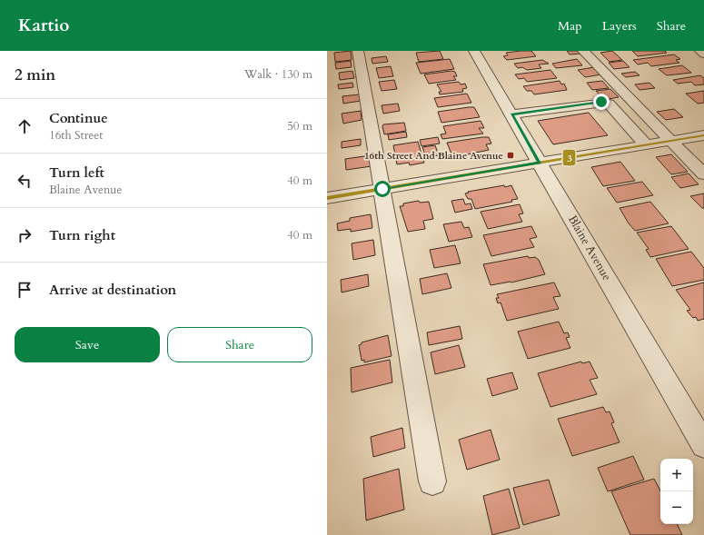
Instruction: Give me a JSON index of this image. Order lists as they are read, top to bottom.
{
  "streets": {
    "street": ["Blaine Avenue"]
  },
  "places": {
    "transit": ["16th Street And Blaine Avenue"]
  },
  "lines": ["transit line 3"],
  "page": {
    "header": "Kartio",
    "nav": ["Map", "Layers", "Share"],
    "heading": ["2 min", "Walk · 130 m"],
    "list": [
      ["Continue", "16th Street", "50 m"],
      ["Turn left", "Blaine Avenue", "40 m"],
      ["Turn right", "40 m"],
      "Arrive at destination"
    ],
    "buttons": ["Save", "Share"],
    "map_buttons": ["+", "−"]
  }
}
